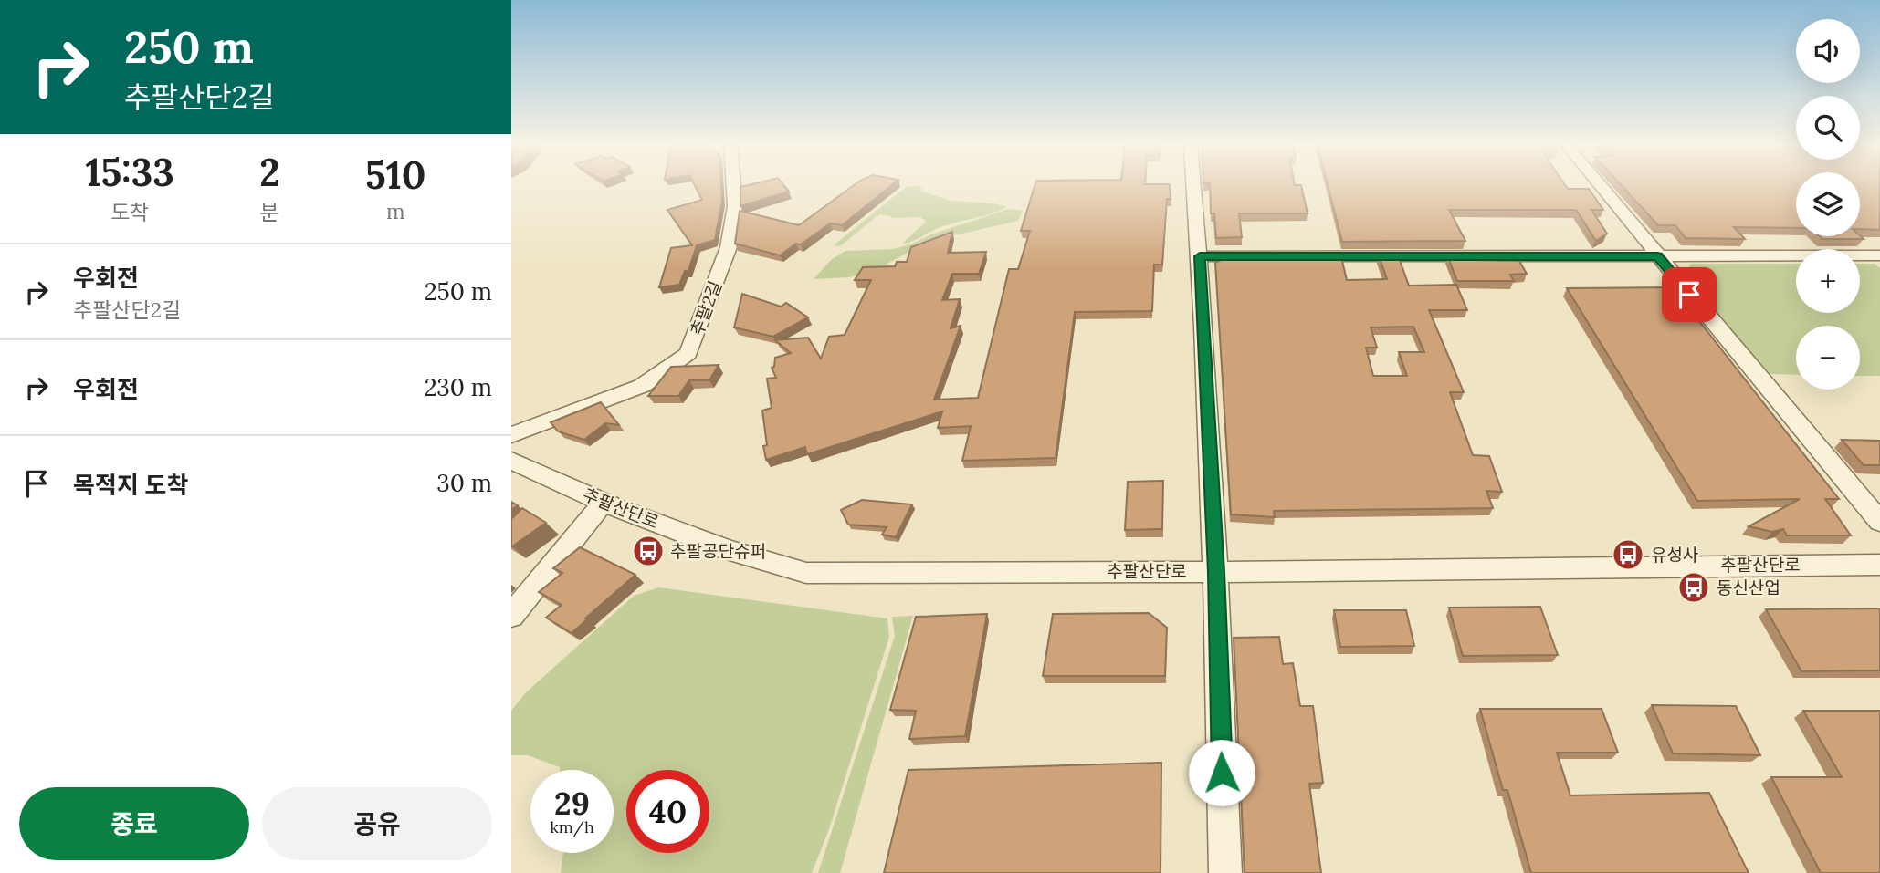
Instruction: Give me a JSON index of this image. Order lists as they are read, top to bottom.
{
  "streets": {
    "street": ["추팔2길", "추팔산단로"]
  },
  "places": {
    "bus stop": ["추팔공단슈퍼", "유성사", "동신산업"]
  },
  "page": {
    "turn": ["250 m", "추팔산단2길"],
    "map_buttons": ["+", "−"],
    "eta": [
      "15:33",
      "도착",
      "2",
      "분",
      "510",
      "m"
    ],
    "list": [
      {
        "name": "우회전",
        "note": "추팔산단2길",
        "value": "250 m"
      },
      {
        "name": "우회전",
        "value": "230 m"
      },
      {
        "name": "목적지 도착",
        "value": "30 m"
      }
    ],
    "speed": "29 km/h",
    "limit": "40",
    "buttons": ["종료", "공유"]
  }
}
